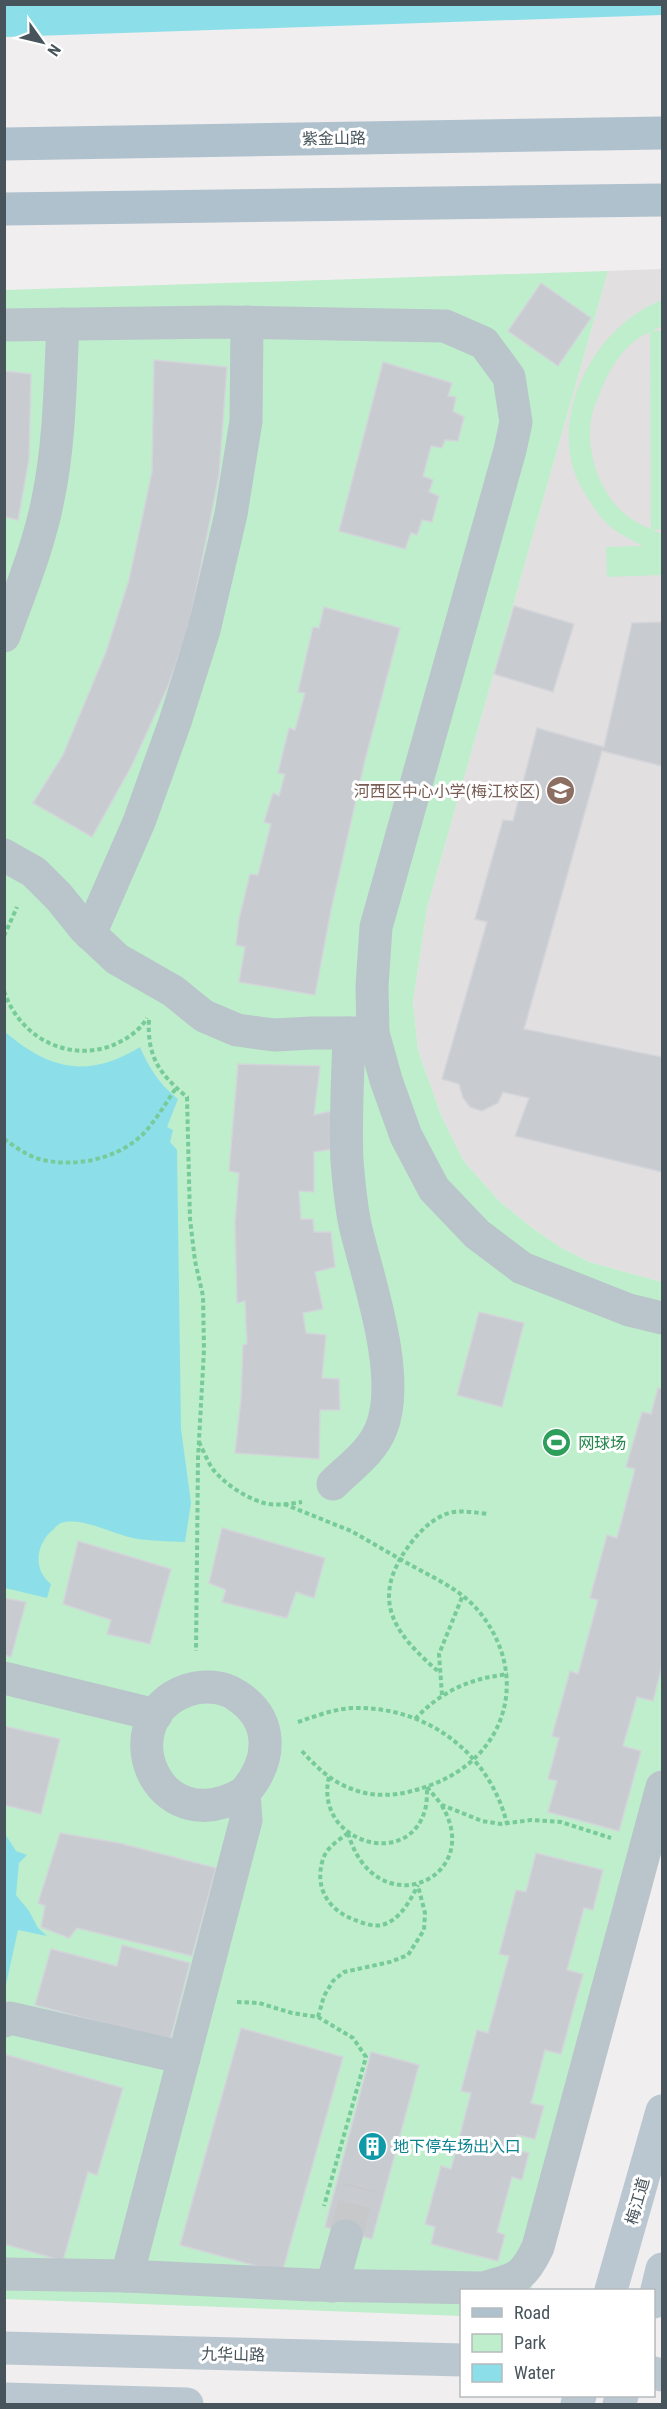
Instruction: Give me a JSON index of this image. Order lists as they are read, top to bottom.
{
  "streets": {
    "main road": ["紫金山路"],
    "street": ["梅江道", "九华山路"]
  },
  "places": {
    "school or university": ["河西区中心小学(梅江校区)"],
    "sports": ["网球场"],
    "building": ["地下停车场出入口"]
  },
  "legend": ["Road", "Park", "Water"],
  "north": "bottom right"
}
